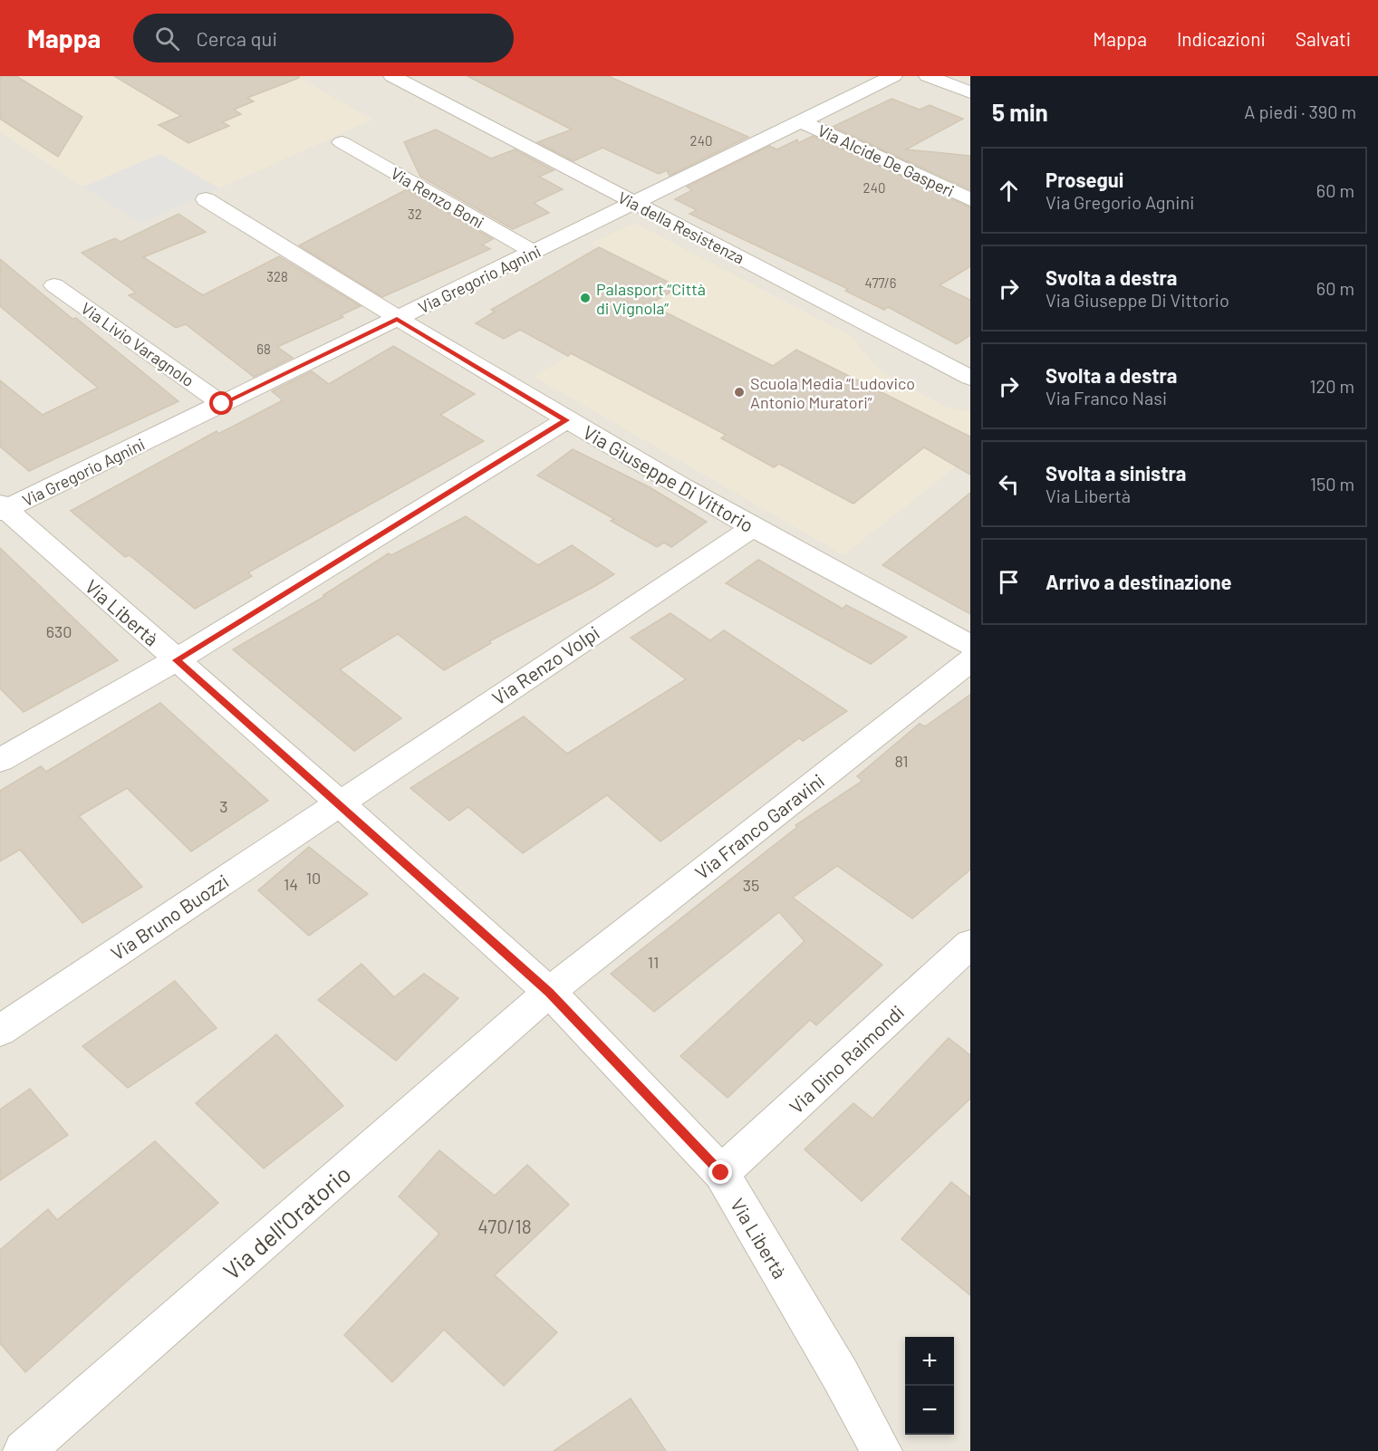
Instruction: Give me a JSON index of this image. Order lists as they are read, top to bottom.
{
  "streets": {
    "street": [
      "Via Alcide De Gasperi",
      "Via Renzo Boni",
      "Via della Resistenza",
      "Via Gregorio Agnini",
      "Via Livio Varagnolo",
      "Via Giuseppe Di Vittorio",
      "Via Libertà",
      "Via Renzo Volpi",
      "Via Franco Garavini",
      "Via Bruno Buozzi",
      "Via Dino Raimondi",
      "Via dell'Oratorio"
    ]
  },
  "crossings": [
    ["Via Alcide De Gasperi", "Via Gregorio Agnini"],
    ["Via Renzo Boni", "Via Gregorio Agnini"],
    ["Via della Resistenza", "Via Gregorio Agnini"],
    ["Via Gregorio Agnini", "Via Livio Varagnolo"],
    ["Via Gregorio Agnini", "Via Giuseppe Di Vittorio"],
    ["Via Gregorio Agnini", "Via Libertà"],
    ["Via Giuseppe Di Vittorio", "Via Renzo Volpi"],
    ["Via Libertà", "Via Renzo Volpi"],
    ["Via Libertà", "Via Franco Garavini"],
    ["Via Libertà", "Via Bruno Buozzi"],
    ["Via Libertà", "Via Dino Raimondi"],
    ["Via Libertà", "Via dell'Oratorio"],
    ["Via Renzo Volpi", "Via Bruno Buozzi"],
    ["Via Franco Garavini", "Via dell'Oratorio"]
  ],
  "places": ["Palasport “Città di Vignola”", "Scuola Media “Ludovico Antonio Muratori”"],
  "house_numbers": [
    "240",
    "240",
    "32",
    "328",
    "477/6",
    "68",
    "630",
    "81",
    "3",
    "10",
    "14",
    "35",
    "11",
    "470/18"
  ],
  "page": {
    "header": "Mappa",
    "search": "Cerca qui",
    "nav": ["Mappa", "Indicazioni", "Salvati"],
    "heading": ["5 min", "A piedi · 390 m"],
    "list": [
      ["Prosegui", "Via Gregorio Agnini", "60 m"],
      ["Svolta a destra", "Via Giuseppe Di Vittorio", "60 m"],
      ["Svolta a destra", "Via Franco Nasi", "120 m"],
      ["Svolta a sinistra", "Via Libertà", "150 m"],
      "Arrivo a destinazione"
    ],
    "map_buttons": ["+", "−"]
  }
}
